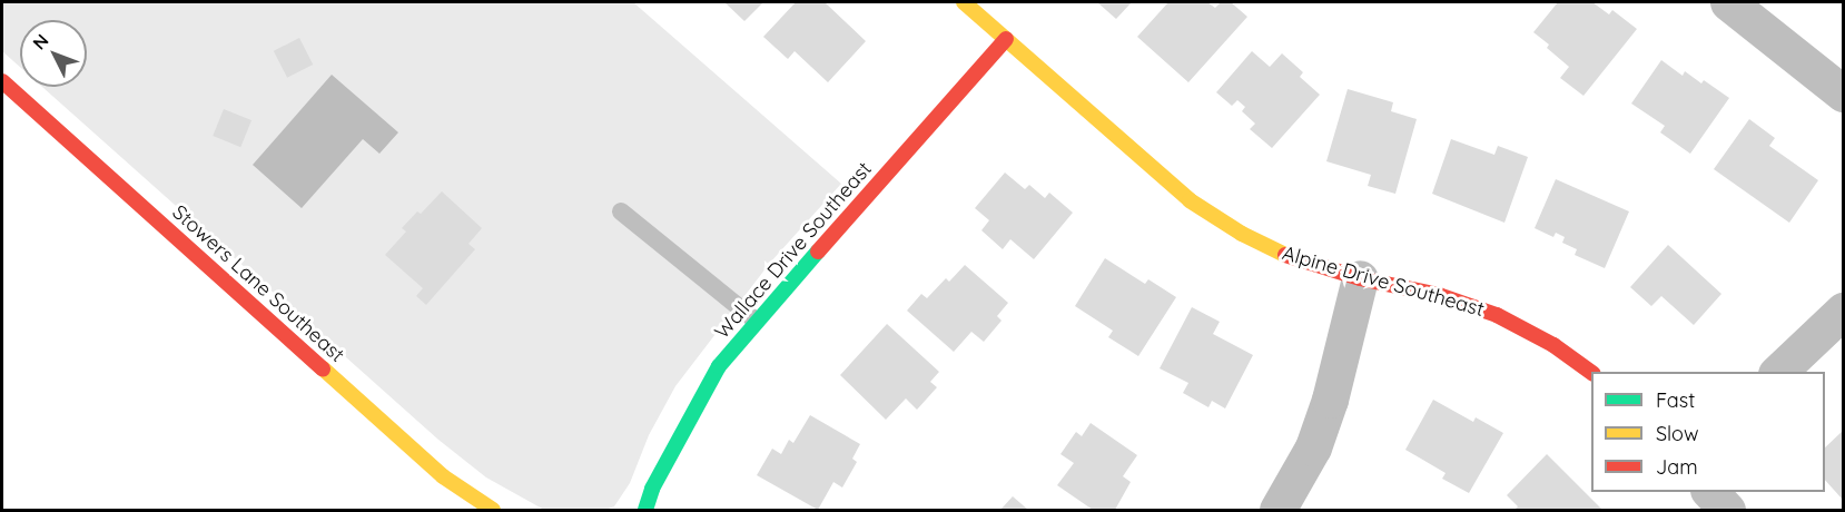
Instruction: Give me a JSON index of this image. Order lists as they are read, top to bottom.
{
  "streets": {
    "street": ["Wallace Drive Southeast", "Alpine Drive Southeast", "Stowers Lane Southeast"]
  },
  "crossings": [
    ["Wallace Drive Southeast", "Alpine Drive Southeast"]
  ],
  "legend": ["Fast", "Slow", "Jam"],
  "north": "top left"
}
